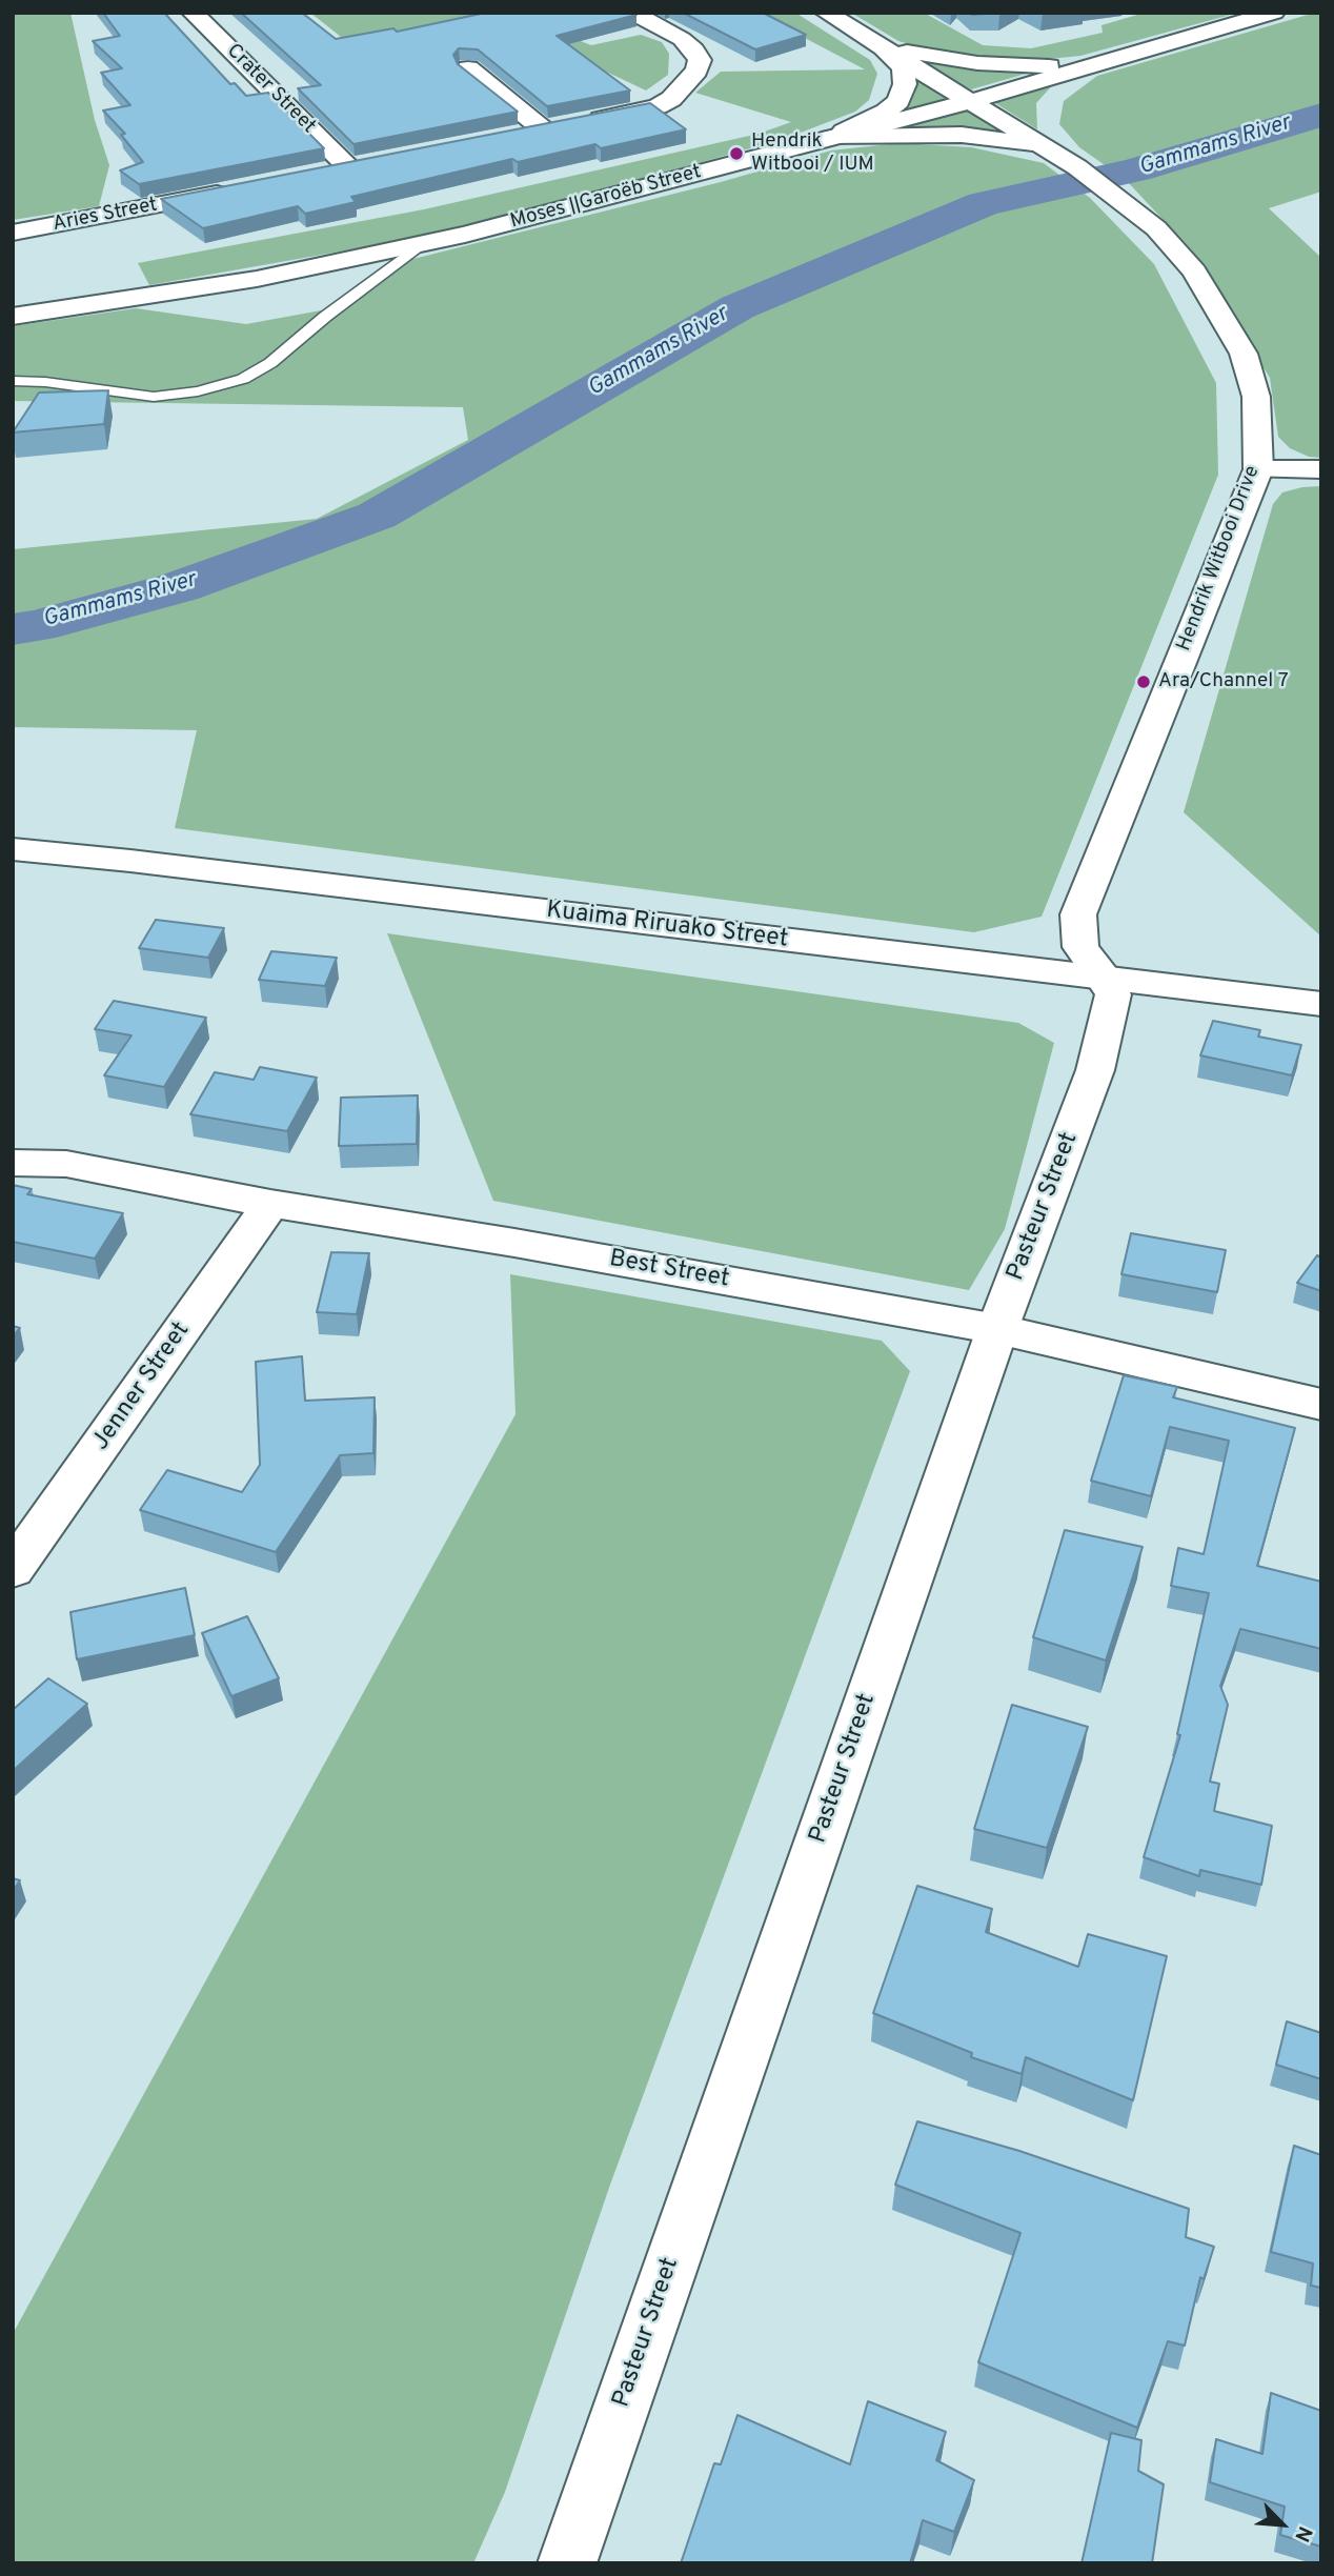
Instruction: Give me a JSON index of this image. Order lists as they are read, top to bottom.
{
  "streets": {
    "street": [
      "Crater Street",
      "Moses ǁGaroëb Street",
      "Aries Street",
      "Hendrik Witbooi Drive",
      "Kuaima Riruako Street",
      "Pasteur Street",
      "Best Street",
      "Jenner Street"
    ]
  },
  "crossings": [
    ["Moses ǁGaroëb Street", "Hendrik Witbooi Drive"],
    ["Hendrik Witbooi Drive", "Kuaima Riruako Street"],
    ["Hendrik Witbooi Drive", "Pasteur Street"],
    ["Kuaima Riruako Street", "Pasteur Street"],
    ["Pasteur Street", "Best Street"],
    ["Best Street", "Jenner Street"]
  ],
  "water": ["Gammams River"],
  "places": ["Hendrik Witbooi / IUM", "Ara/Channel 7"],
  "north": "bottom right"
}
